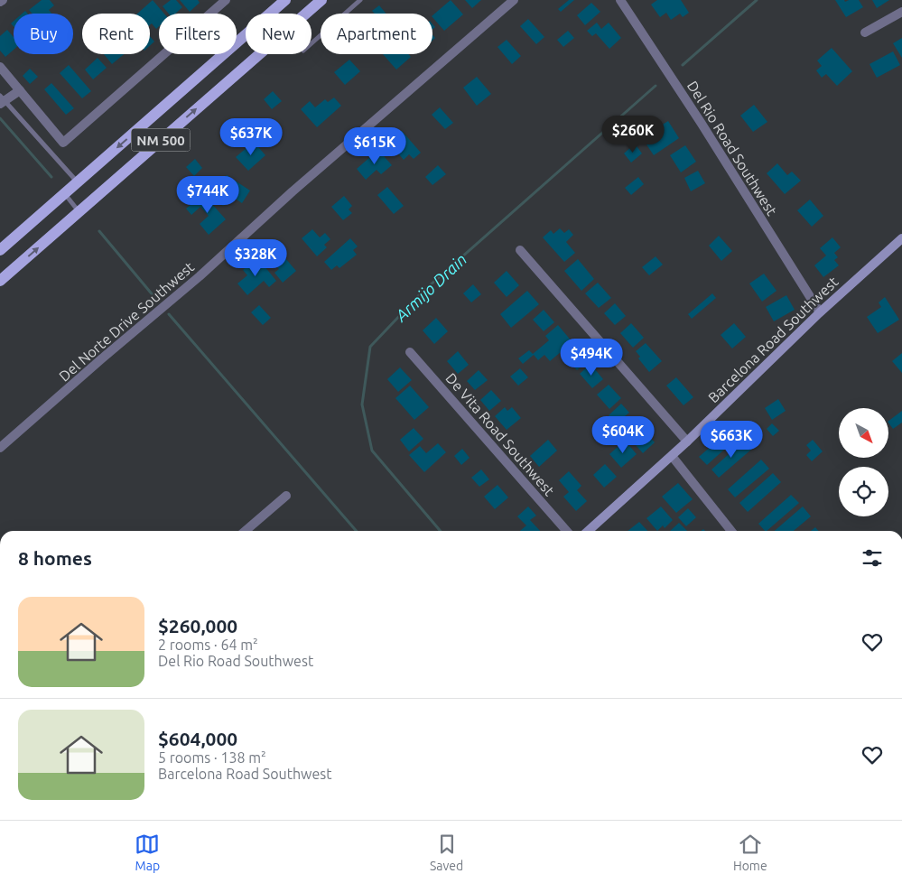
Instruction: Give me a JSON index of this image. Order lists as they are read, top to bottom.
{
  "streets": {
    "main road": ["NM 500"],
    "street": [
      "Del Rio Road Southwest",
      "Del Norte Drive Southwest",
      "Barcelona Road Southwest",
      "De Vita Road Southwest"
    ]
  },
  "crossings": [
    ["Del Rio Road Southwest", "Barcelona Road Southwest"]
  ],
  "water": ["Armijo Drain"],
  "north": "bottom right",
  "page": {
    "chip": [
      "Buy",
      "Rent",
      "Filters",
      "New",
      "Apartment"
    ],
    "price": [
      "$260K",
      "$637K",
      "$615K",
      "$744K",
      "$328K",
      "$494K",
      "$604K",
      "$663K"
    ],
    "heading": "8 homes",
    "list": [
      {
        "name": "$260,000",
        "note": "2 rooms · 64 m² · Del Rio Road Southwest"
      },
      {
        "name": "$604,000",
        "note": "5 rooms · 138 m² · Barcelona Road Southwest"
      }
    ],
    "tabs": ["Map", "Saved", "Home"]
  }
}
